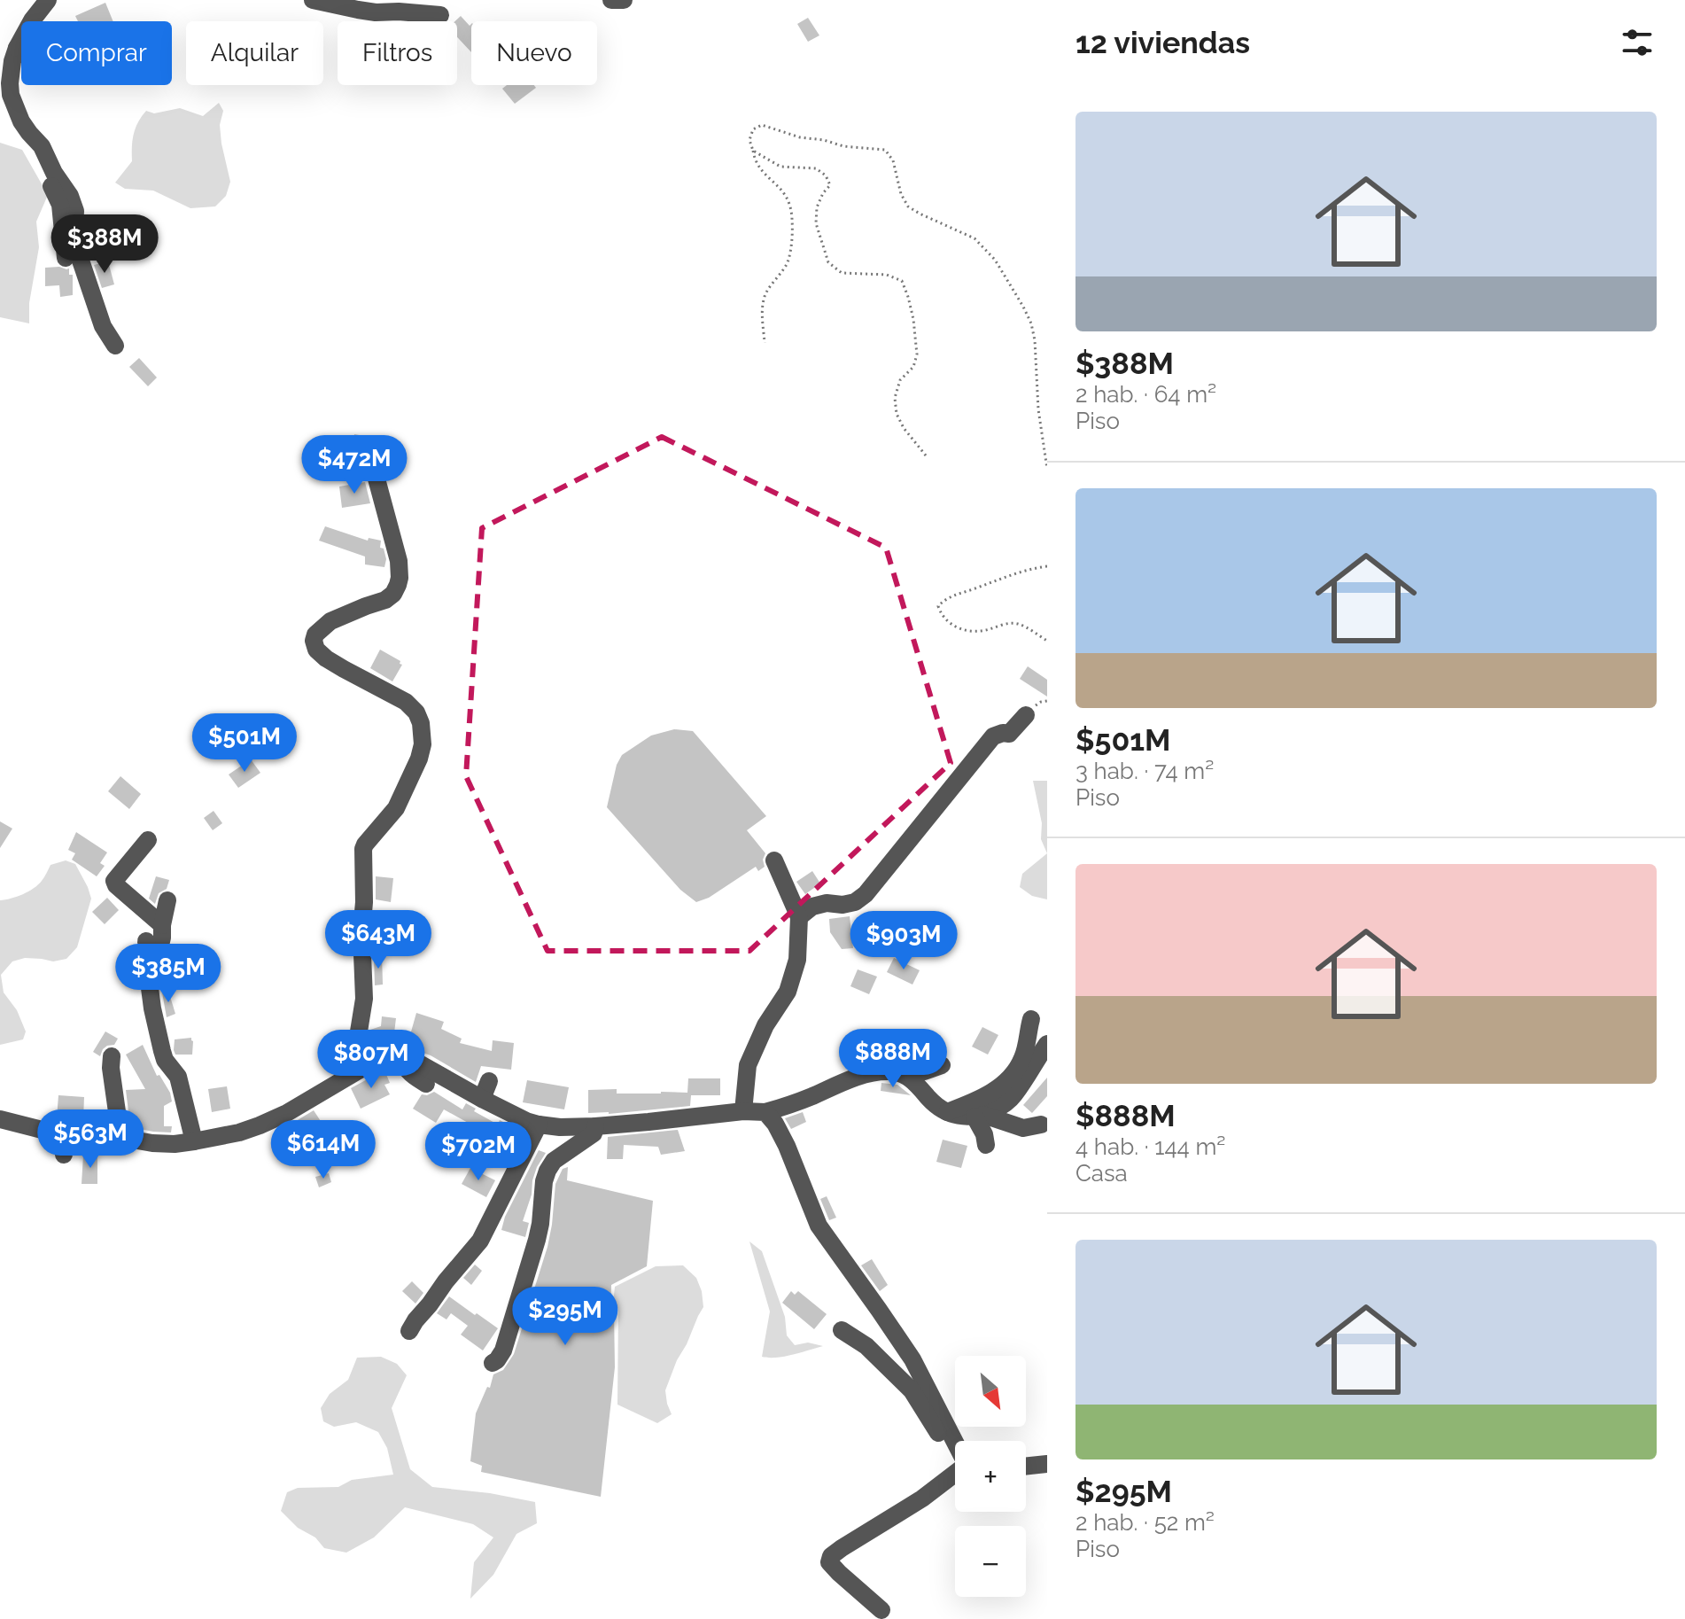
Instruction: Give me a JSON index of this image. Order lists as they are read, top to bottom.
{
  "north": "bottom right",
  "page": {
    "heading": "12 viviendas",
    "chip": [
      "Comprar",
      "Alquilar",
      "Filtros",
      "Nuevo"
    ],
    "list": [
      {
        "name": "$388M",
        "note": "2 hab. · 64 m² · Piso"
      },
      {
        "name": "$501M",
        "note": "3 hab. · 74 m² · Piso"
      },
      {
        "name": "$888M",
        "note": "4 hab. · 144 m² · Casa"
      },
      {
        "name": "$295M",
        "note": "2 hab. · 52 m² · Piso"
      }
    ],
    "price": [
      "$388M",
      "$472M",
      "$501M",
      "$643M",
      "$903M",
      "$385M",
      "$888M",
      "$807M",
      "$563M",
      "$614M",
      "$702M",
      "$295M"
    ],
    "map_buttons": ["+", "−"]
  }
}
